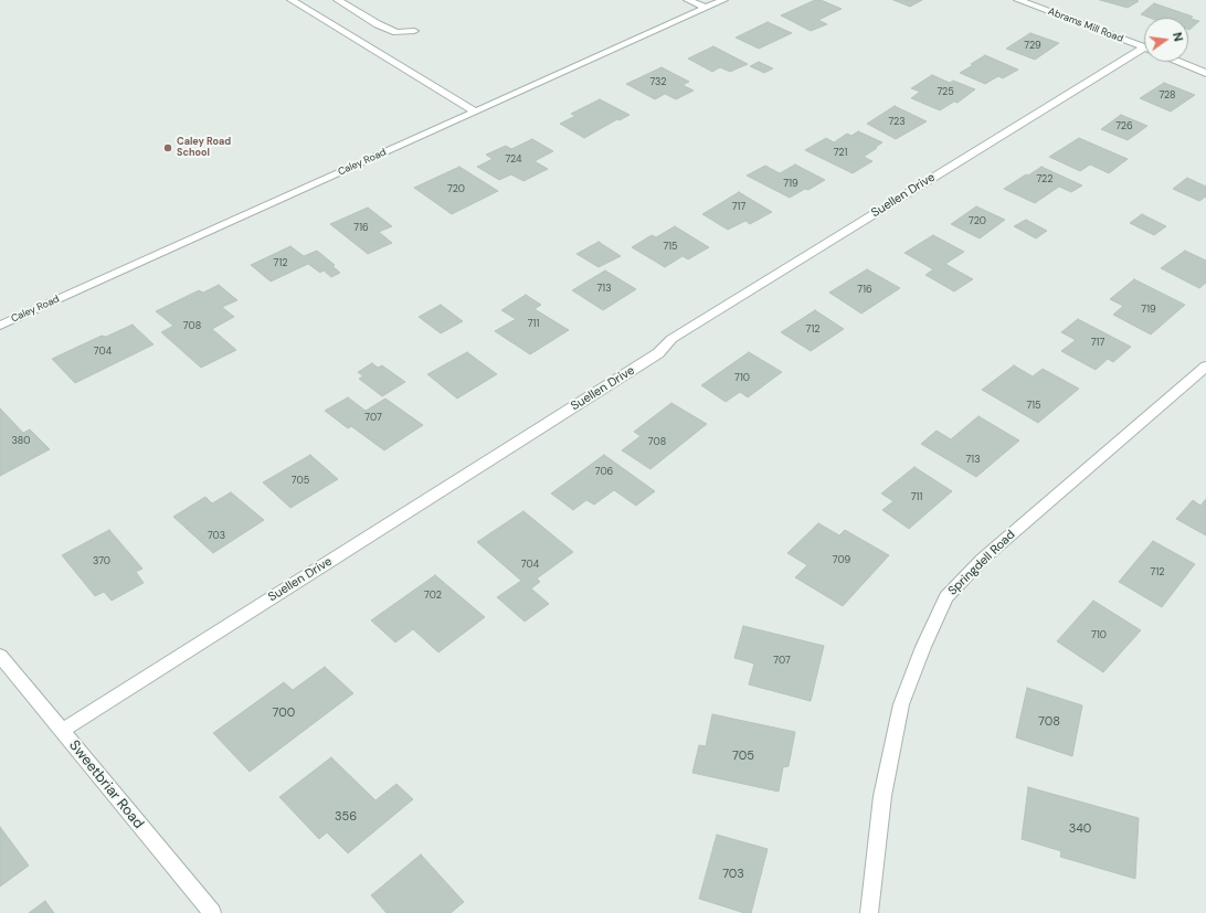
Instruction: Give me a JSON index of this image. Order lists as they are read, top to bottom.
{
  "streets": {
    "street": [
      "Abrams Mill Road",
      "Caley Road",
      "Suellen Drive",
      "Springdell Road",
      "Sweetbriar Road"
    ]
  },
  "crossings": [
    ["Suellen Drive", "Sweetbriar Road"]
  ],
  "places": ["Caley Road School"],
  "house_numbers": [
    "729",
    "732",
    "725",
    "728",
    "723",
    "726",
    "721",
    "724",
    "722",
    "719",
    "720",
    "717",
    "720",
    "716",
    "715",
    "712",
    "713",
    "716",
    "719",
    "711",
    "708",
    "712",
    "717",
    "704",
    "710",
    "715",
    "707",
    "380",
    "708",
    "713",
    "706",
    "705",
    "711",
    "703",
    "709",
    "370",
    "704",
    "712",
    "702",
    "710",
    "707",
    "700",
    "708",
    "705",
    "356",
    "340",
    "703"
  ],
  "north": "right"
}
